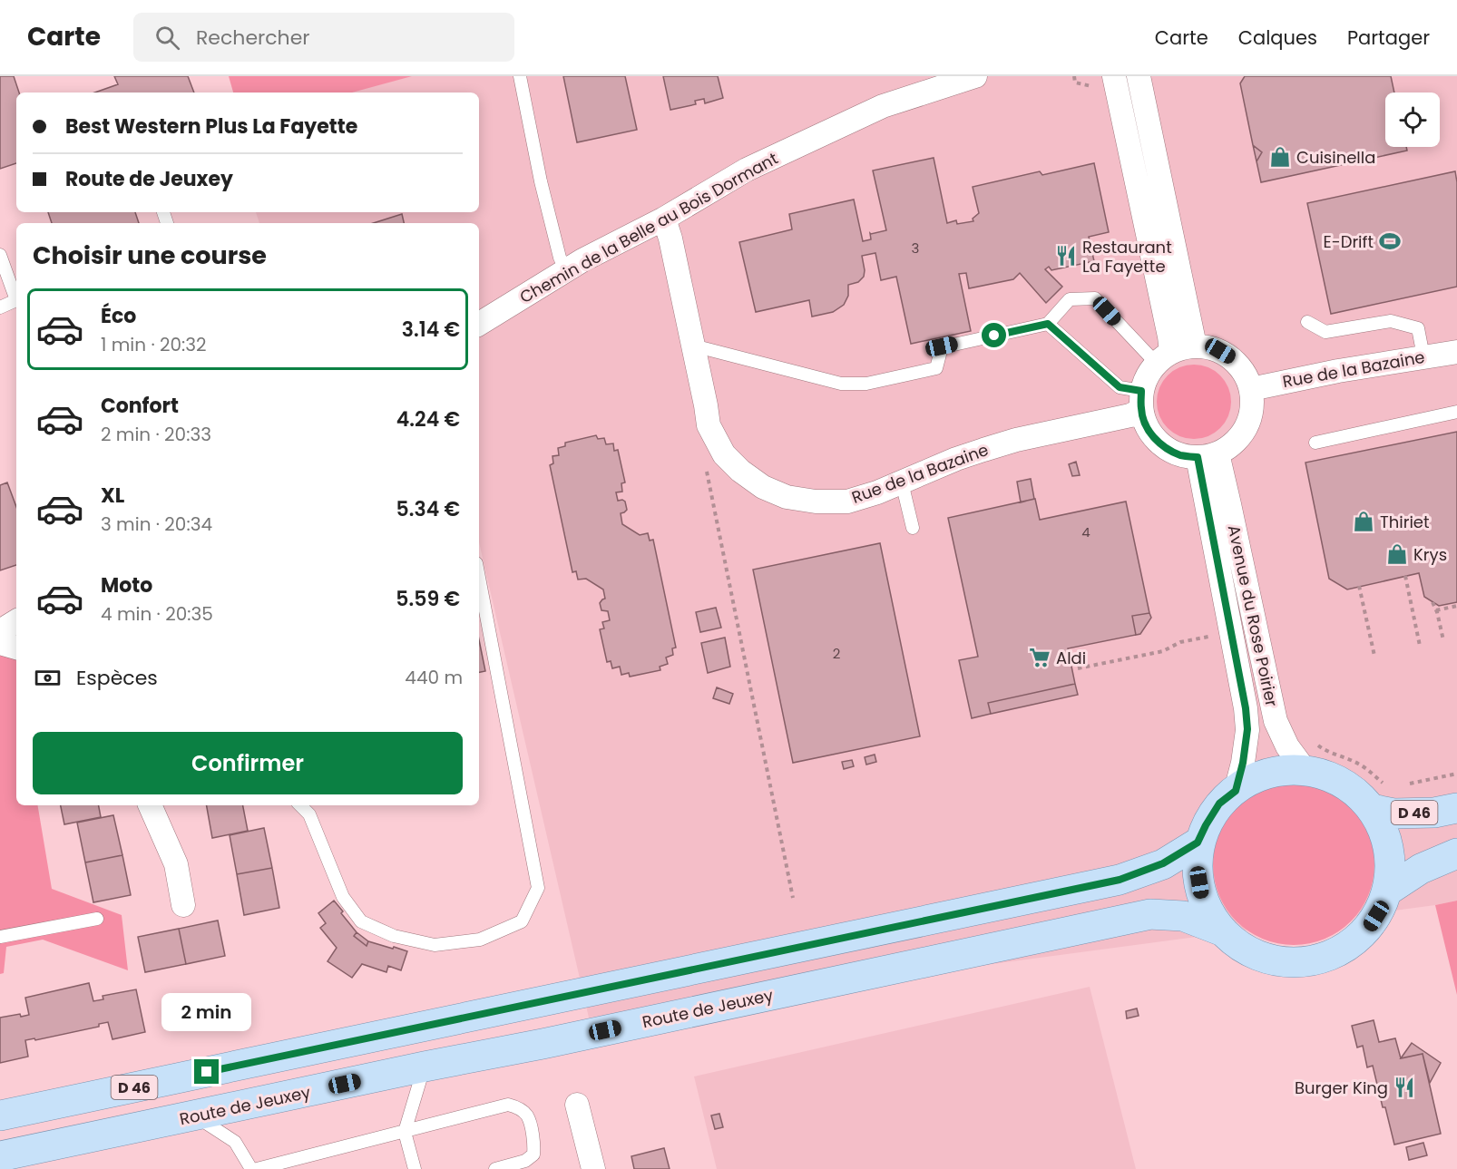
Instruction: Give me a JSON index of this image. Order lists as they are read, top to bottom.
{
  "streets": {
    "main road": ["D 46", "Route de Jeuxey"],
    "street": ["Chemin de la Belle au Bois Dormant", "Rue de la Bazaine", "Avenue du Rose Poirier"]
  },
  "crossings": [
    ["Chemin de la Belle au Bois Dormant", "Rue de la Bazaine"],
    ["Rue de la Bazaine", "Avenue du Rose Poirier"]
  ],
  "places": {
    "shop": ["Cuisinella", "Thiriet", "Krys"],
    "sports": ["E-Drift"],
    "restaurant": ["Restaurant La Fayette", "Burger King"],
    "supermarket": ["Aldi"]
  },
  "house_numbers": ["3", "4", "2"],
  "page": {
    "header": "Carte",
    "search": "Rechercher",
    "nav": ["Carte", "Calques", "Partager"],
    "banner": ["Best Western Plus La Fayette", "Route de Jeuxey"],
    "heading": "Choisir une course",
    "list": [
      {
        "name": "Éco",
        "note": "1 min · 20:32",
        "value": "3.14 €"
      },
      {
        "name": "Confort",
        "note": "2 min · 20:33",
        "value": "4.24 €"
      },
      {
        "name": "XL",
        "note": "3 min · 20:34",
        "value": "5.34 €"
      },
      {
        "name": "Moto",
        "note": "4 min · 20:35",
        "value": "5.59 €"
      }
    ],
    "pay": ["Espèces", "440 m"],
    "buttons": "Confirmer",
    "bubble": "2 min"
  }
}
